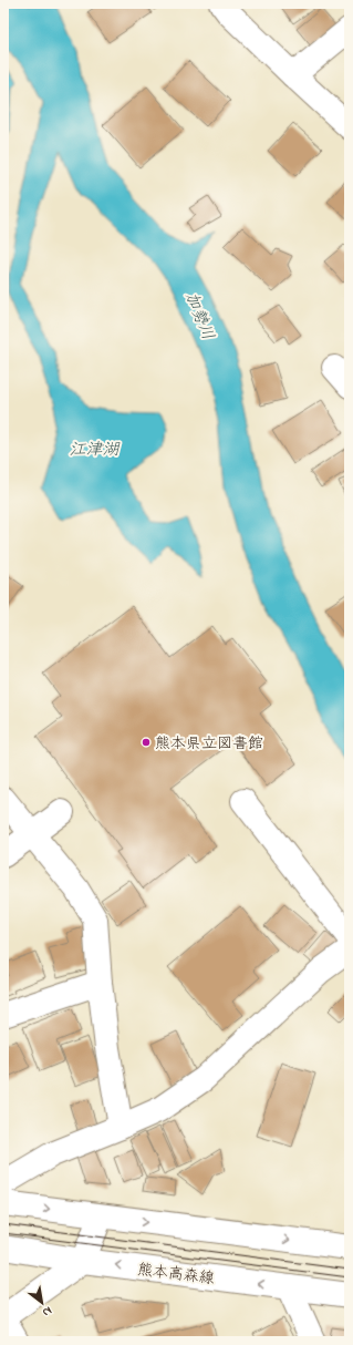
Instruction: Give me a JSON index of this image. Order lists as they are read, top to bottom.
{
  "streets": {
    "street": ["熊本高森線"]
  },
  "water": ["加勢川", "江津湖"],
  "places": ["熊本県立図書館"],
  "north": "bottom right"
}
